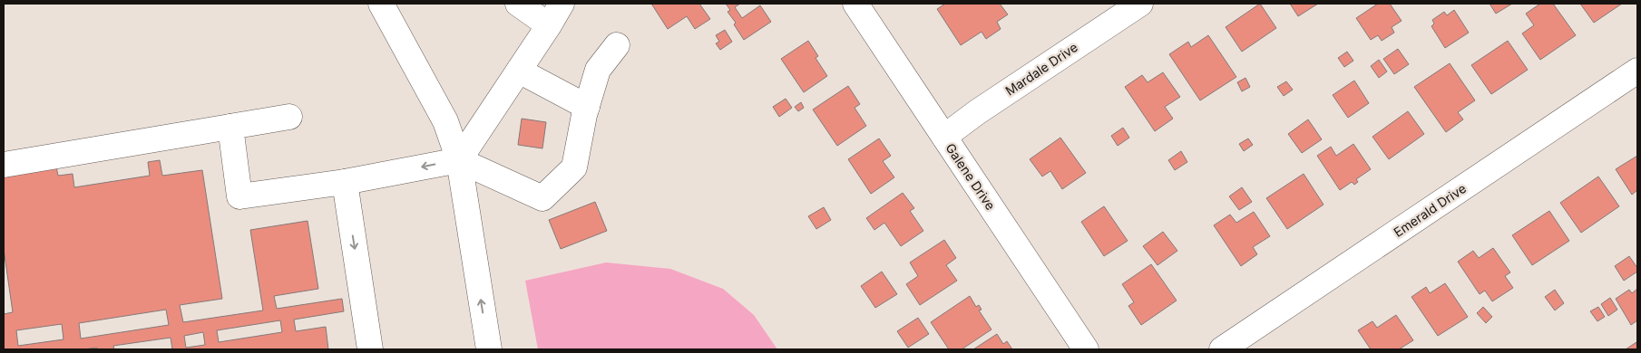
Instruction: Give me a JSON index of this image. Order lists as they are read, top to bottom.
{
  "streets": {
    "street": ["Mardale Drive", "Galene Drive", "Emerald Drive"]
  },
  "crossings": [
    ["Mardale Drive", "Galene Drive"]
  ]
}
